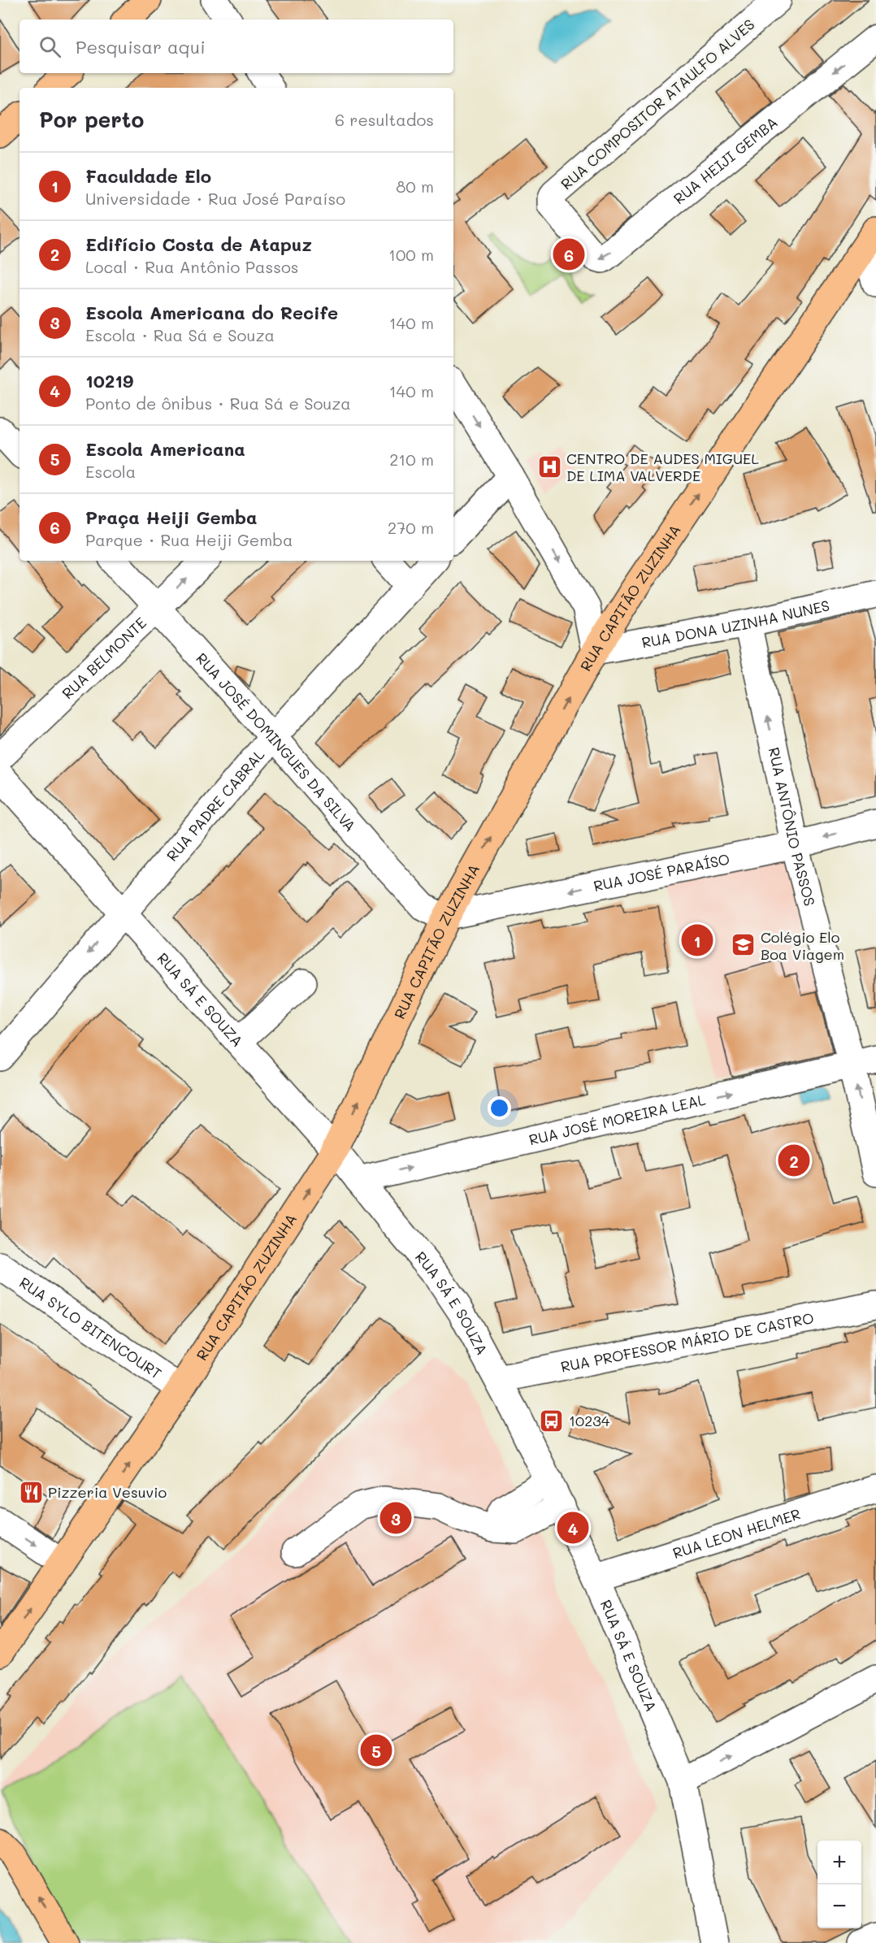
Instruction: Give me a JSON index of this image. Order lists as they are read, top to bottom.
{
  "streets": {
    "main road": ["RUA CAPITÃO ZUZINHA"],
    "street": [
      "RUA COMPOSITOR ATAULFO ALVES",
      "RUA HEIJI GEMBA",
      "RUA DONA UZINHA NUNES",
      "RUA BELMONTE",
      "RUA JOSÉ DOMINGUES DA SILVA",
      "RUA PADRE CABRAL",
      "RUA ANTÔNIO PASSOS",
      "RUA JOSÉ PARAÍSO",
      "RUA SÁ E SOUZA",
      "RUA JOSÉ MOREIRA LEAL",
      "RUA SYLO BITENCOURT",
      "RUA PROFESSOR MÁRIO DE CASTRO",
      "RUA LEON HELMER"
    ]
  },
  "crossings": [
    ["RUA COMPOSITOR ATAULFO ALVES", "RUA HEIJI GEMBA"],
    ["RUA CAPITÃO ZUZINHA", "RUA DONA UZINHA NUNES"],
    ["RUA CAPITÃO ZUZINHA", "RUA JOSÉ DOMINGUES DA SILVA"],
    ["RUA CAPITÃO ZUZINHA", "RUA JOSÉ PARAÍSO"],
    ["RUA CAPITÃO ZUZINHA", "RUA SÁ E SOUZA"],
    ["RUA CAPITÃO ZUZINHA", "RUA SYLO BITENCOURT"],
    ["RUA DONA UZINHA NUNES", "RUA ANTÔNIO PASSOS"],
    ["RUA BELMONTE", "RUA JOSÉ DOMINGUES DA SILVA"],
    ["RUA JOSÉ DOMINGUES DA SILVA", "RUA PADRE CABRAL"],
    ["RUA JOSÉ DOMINGUES DA SILVA", "RUA JOSÉ PARAÍSO"],
    ["RUA PADRE CABRAL", "RUA SÁ E SOUZA"],
    ["RUA ANTÔNIO PASSOS", "RUA JOSÉ PARAÍSO"],
    ["RUA ANTÔNIO PASSOS", "RUA JOSÉ MOREIRA LEAL"],
    ["RUA SÁ E SOUZA", "RUA JOSÉ MOREIRA LEAL"],
    ["RUA SÁ E SOUZA", "RUA PROFESSOR MÁRIO DE CASTRO"],
    ["RUA SÁ E SOUZA", "RUA LEON HELMER"]
  ],
  "one_way": [
    "RUA HEIJI GEMBA",
    "RUA CAPITÃO ZUZINHA",
    "RUA ANTÔNIO PASSOS",
    "RUA JOSÉ PARAÍSO",
    "RUA JOSÉ MOREIRA LEAL"
  ],
  "places": {
    "hospital": ["CENTRO DE AUDES MIGUEL DE LIMA VALVERDE"],
    "school or university": ["Colégio Elo Boa Viagem"],
    "bus stop": ["10234"],
    "restaurant": ["Pizzeria Vesuvio"]
  },
  "page": {
    "search": "Pesquisar aqui",
    "heading": ["Por perto", "6 resultados"],
    "list": [
      {
        "mark": "1",
        "name": "Faculdade Elo",
        "note": "Universidade · Rua José Paraíso",
        "value": "80 m"
      },
      {
        "mark": "2",
        "name": "Edifício Costa de Atapuz",
        "note": "Local · Rua Antônio Passos",
        "value": "100 m"
      },
      {
        "mark": "3",
        "name": "Escola Americana do Recife",
        "note": "Escola · Rua Sá e Souza",
        "value": "140 m"
      },
      {
        "mark": "4",
        "name": "10219",
        "note": "Ponto de ônibus · Rua Sá e Souza",
        "value": "140 m"
      },
      {
        "mark": "5",
        "name": "Escola Americana",
        "note": "Escola",
        "value": "210 m"
      },
      {
        "mark": "6",
        "name": "Praça Heiji Gemba",
        "note": "Parque · Rua Heiji Gemba",
        "value": "270 m"
      }
    ],
    "pins": [
      "6",
      "1",
      "2",
      "3",
      "4",
      "5"
    ],
    "map_buttons": ["+", "−"]
  }
}
